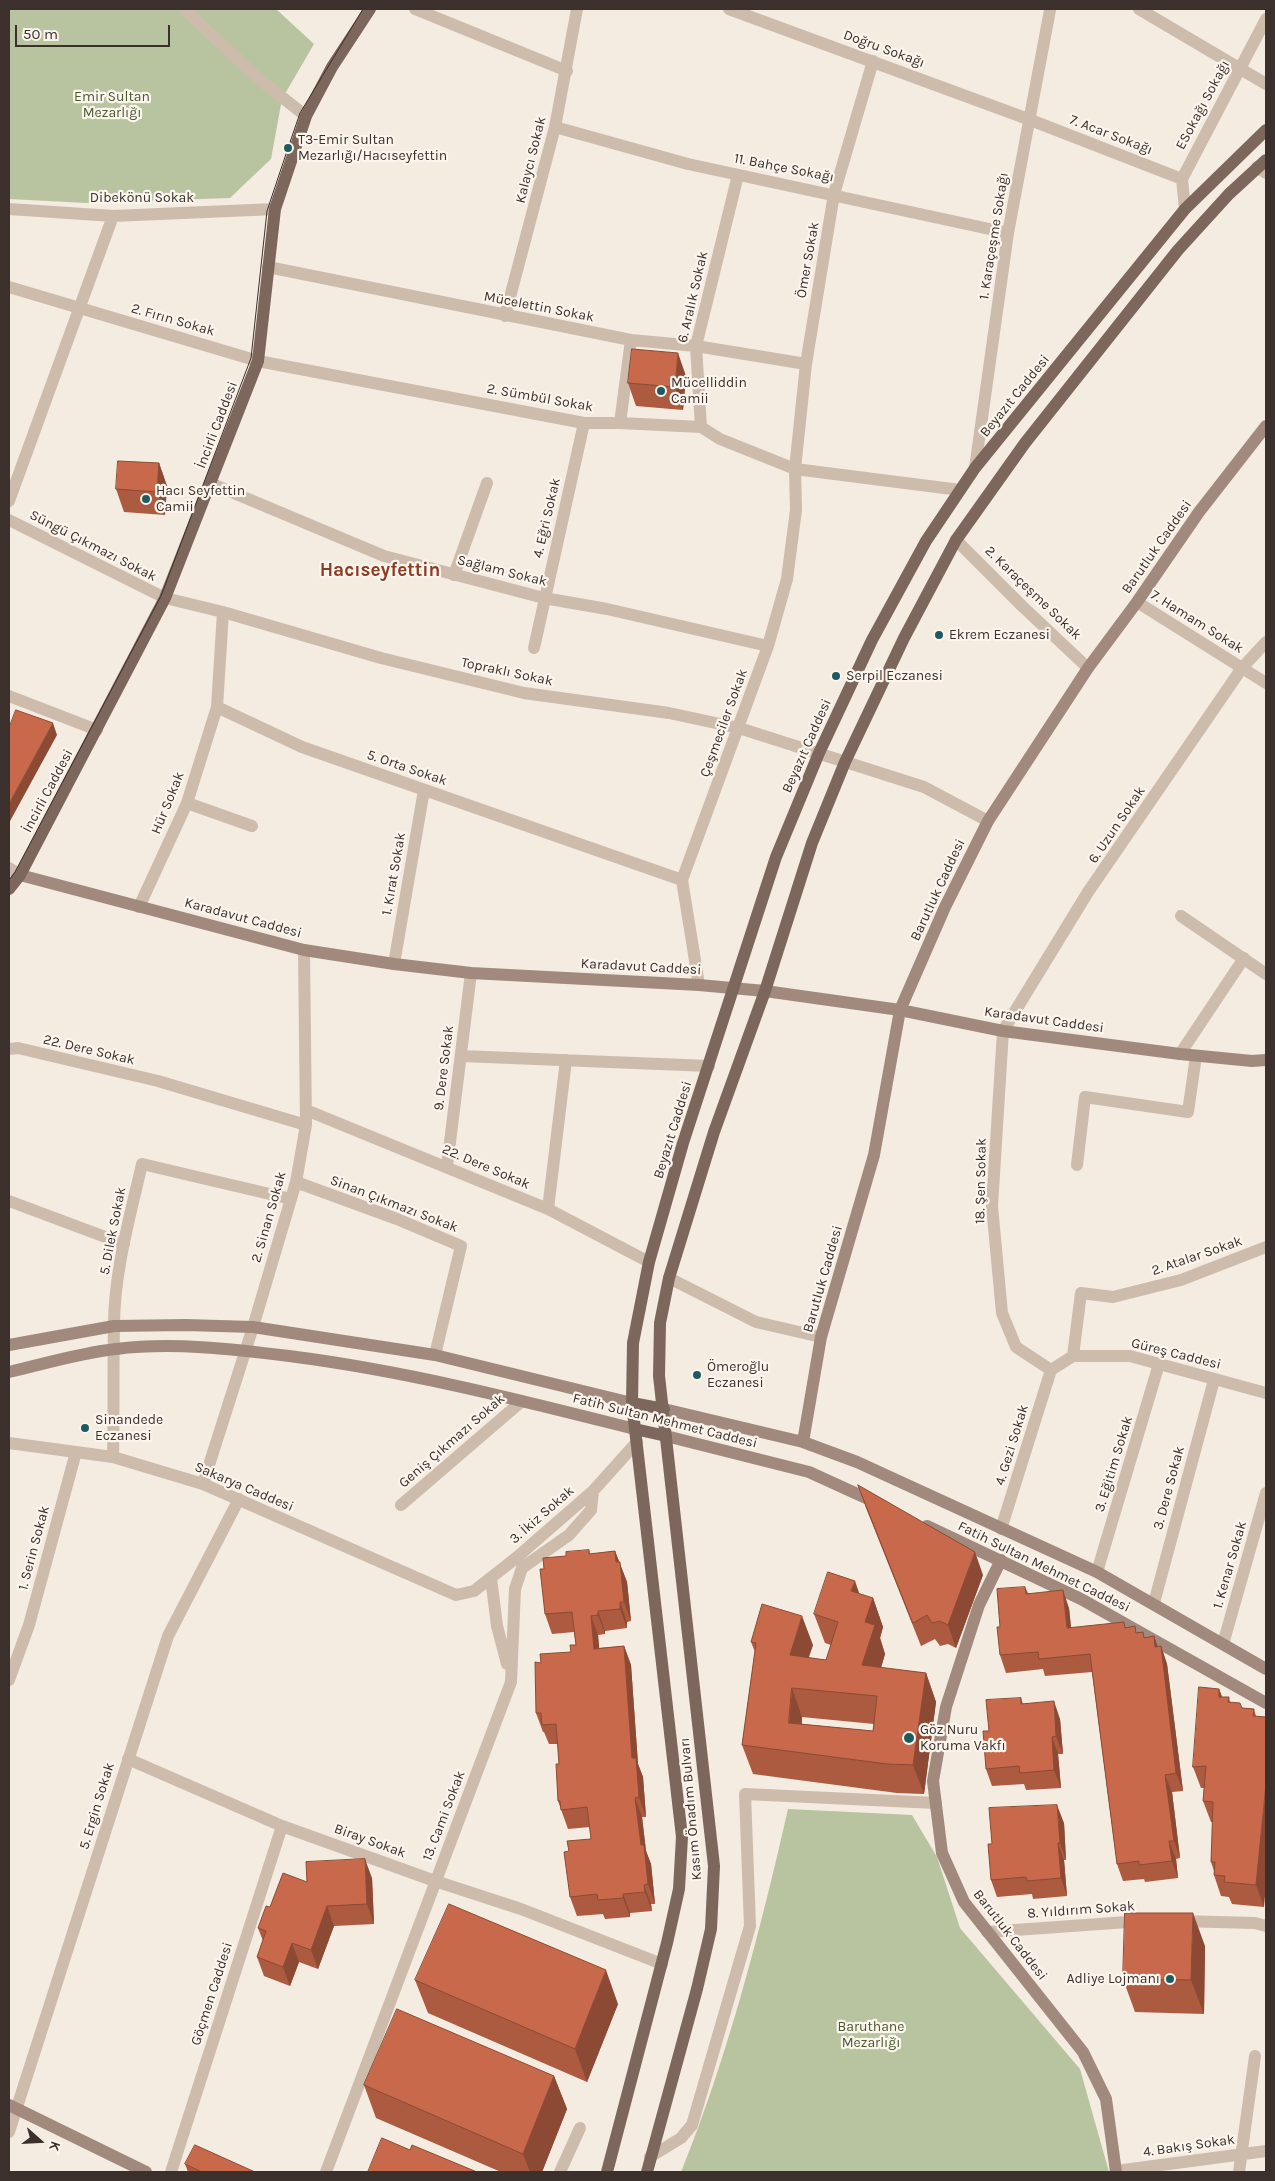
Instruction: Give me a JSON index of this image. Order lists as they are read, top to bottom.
{
  "streets": {
    "main road": [
      "Beyazıt Caddesi",
      "İncirli Caddesi",
      "Barutluk Caddesi",
      "Karadavut Caddesi",
      "Fatih Sultan Mehmet Caddesi",
      "Kasım Önadım Bulvarı"
    ],
    "street": [
      "Doğru Sokağı",
      "ESokağı Sokağı",
      "7. Acar Sokağı",
      "Kalaycı Sokak",
      "11. Bahçe Sokağı",
      "Dibekönü Sokak",
      "1. Karaçeşme Sokağı",
      "Ömer Sokak",
      "6. Aralık Sokak",
      "Mücelettin Sokak",
      "2. Fırın Sokak",
      "2. Sümbül Sokak",
      "4. Eğri Sokak",
      "Süngü Çıkmazı Sokak",
      "Sağlam Sokak",
      "2. Karaçeşme Sokak",
      "7. Hamam Sokak",
      "Topraklı Sokak",
      "Çeşmeciler Sokak",
      "5. Orta Sokak",
      "Hür Sokak",
      "6. Uzun Sokak",
      "1. Kırat Sokak",
      "22. Dere Sokak",
      "9. Dere Sokak",
      "18. Şen Sokak",
      "Sinan Çıkmazı Sokak",
      "2. Sinan Sokak",
      "5. Dilek Sokak",
      "2. Atalar Sokak",
      "Güreş Caddesi",
      "Geniş Çıkmazı Sokak",
      "4. Gezi Sokak",
      "3. Eğitim Sokak",
      "Sakarya Caddesi",
      "3. Dere Sokak",
      "3. İkiz Sokak",
      "1. Serin Sokak",
      "1. Kenar Sokak",
      "5. Ergin Sokak",
      "13. Cami Sokak",
      "Biray Sokak",
      "8. Yıldırım Sokak",
      "Göçmen Caddesi",
      "4. Bakış Sokak"
    ]
  },
  "crossings": [
    ["Doğru Sokağı", "7. Acar Sokağı"],
    ["Doğru Sokağı", "1. Karaçeşme Sokağı"],
    ["Doğru Sokağı", "Ömer Sokak"],
    ["ESokağı Sokağı", "7. Acar Sokağı"],
    ["7. Acar Sokağı", "1. Karaçeşme Sokağı"],
    ["Kalaycı Sokak", "11. Bahçe Sokağı"],
    ["Kalaycı Sokak", "Mücelettin Sokak"],
    ["11. Bahçe Sokağı", "1. Karaçeşme Sokağı"],
    ["11. Bahçe Sokağı", "Ömer Sokak"],
    ["11. Bahçe Sokağı", "6. Aralık Sokak"],
    ["Dibekönü Sokak", "İncirli Caddesi"],
    ["1. Karaçeşme Sokağı", "Beyazıt Caddesi"],
    ["Ömer Sokak", "Mücelettin Sokak"],
    ["Ömer Sokak", "2. Sümbül Sokak"],
    ["Ömer Sokak", "Çeşmeciler Sokak"],
    ["6. Aralık Sokak", "Mücelettin Sokak"],
    ["6. Aralık Sokak", "2. Sümbül Sokak"],
    ["Mücelettin Sokak", "İncirli Caddesi"],
    ["2. Fırın Sokak", "2. Sümbül Sokak"],
    ["2. Fırın Sokak", "İncirli Caddesi"],
    ["Beyazıt Caddesi", "2. Sümbül Sokak"],
    ["Beyazıt Caddesi", "Topraklı Sokak"],
    ["Beyazıt Caddesi", "Karadavut Caddesi"],
    ["Beyazıt Caddesi", "22. Dere Sokak"],
    ["Beyazıt Caddesi", "Fatih Sultan Mehmet Caddesi"],
    ["Beyazıt Caddesi", "Kasım Önadım Bulvarı"],
    ["2. Sümbül Sokak", "İncirli Caddesi"],
    ["2. Sümbül Sokak", "4. Eğri Sokak"],
    ["2. Sümbül Sokak", "Çeşmeciler Sokak"],
    ["İncirli Caddesi", "Süngü Çıkmazı Sokak"],
    ["İncirli Caddesi", "Sağlam Sokak"],
    ["İncirli Caddesi", "Topraklı Sokak"],
    ["İncirli Caddesi", "Karadavut Caddesi"],
    ["4. Eğri Sokak", "Sağlam Sokak"],
    ["Süngü Çıkmazı Sokak", "Topraklı Sokak"],
    ["Barutluk Caddesi", "2. Karaçeşme Sokak"],
    ["Barutluk Caddesi", "7. Hamam Sokak"],
    ["Barutluk Caddesi", "Topraklı Sokak"],
    ["Barutluk Caddesi", "Karadavut Caddesi"],
    ["Barutluk Caddesi", "Fatih Sultan Mehmet Caddesi"],
    ["Barutluk Caddesi", "8. Yıldırım Sokak"],
    ["Barutluk Caddesi", "4. Bakış Sokak"],
    ["Sağlam Sokak", "Çeşmeciler Sokak"],
    ["7. Hamam Sokak", "6. Uzun Sokak"],
    ["Topraklı Sokak", "Çeşmeciler Sokak"],
    ["Çeşmeciler Sokak", "5. Orta Sokak"],
    ["Çeşmeciler Sokak", "Karadavut Caddesi"],
    ["5. Orta Sokak", "Hür Sokak"],
    ["5. Orta Sokak", "1. Kırat Sokak"],
    ["Hür Sokak", "Karadavut Caddesi"],
    ["6. Uzun Sokak", "Karadavut Caddesi"],
    ["6. Uzun Sokak", "18. Şen Sokak"],
    ["1. Kırat Sokak", "Karadavut Caddesi"],
    ["Karadavut Caddesi", "9. Dere Sokak"],
    ["Karadavut Caddesi", "18. Şen Sokak"],
    ["Karadavut Caddesi", "2. Sinan Sokak"],
    ["22. Dere Sokak", "9. Dere Sokak"],
    ["22. Dere Sokak", "2. Sinan Sokak"],
    ["18. Şen Sokak", "4. Gezi Sokak"],
    ["Sinan Çıkmazı Sokak", "2. Sinan Sokak"],
    ["Sinan Çıkmazı Sokak", "Fatih Sultan Mehmet Caddesi"],
    ["2. Sinan Sokak", "5. Dilek Sokak"],
    ["2. Sinan Sokak", "Fatih Sultan Mehmet Caddesi"],
    ["2. Sinan Sokak", "Sakarya Caddesi"],
    ["5. Dilek Sokak", "Fatih Sultan Mehmet Caddesi"],
    ["5. Dilek Sokak", "Sakarya Caddesi"],
    ["2. Atalar Sokak", "Güreş Caddesi"],
    ["Güreş Caddesi", "3. Eğitim Sokak"],
    ["Güreş Caddesi", "3. Dere Sokak"],
    ["Fatih Sultan Mehmet Caddesi", "Geniş Çıkmazı Sokak"],
    ["Fatih Sultan Mehmet Caddesi", "4. Gezi Sokak"],
    ["Fatih Sultan Mehmet Caddesi", "3. Eğitim Sokak"],
    ["Fatih Sultan Mehmet Caddesi", "3. Dere Sokak"],
    ["Fatih Sultan Mehmet Caddesi", "1. Kenar Sokak"],
    ["Fatih Sultan Mehmet Caddesi", "Kasım Önadım Bulvarı"],
    ["Sakarya Caddesi", "3. İkiz Sokak"],
    ["Sakarya Caddesi", "1. Serin Sokak"],
    ["Sakarya Caddesi", "5. Ergin Sokak"],
    ["3. İkiz Sokak", "Kasım Önadım Bulvarı"],
    ["3. İkiz Sokak", "13. Cami Sokak"],
    ["5. Ergin Sokak", "Biray Sokak"],
    ["Kasım Önadım Bulvarı", "Biray Sokak"],
    ["13. Cami Sokak", "Biray Sokak"],
    ["Biray Sokak", "Göçmen Caddesi"]
  ],
  "districts": ["Hacıseyfettin"],
  "parks": ["Emir Sultan Mezarlığı", "Baruthane Mezarlığı"],
  "places": [
    "T3-Emir Sultan Mezarlığı/Hacıseyfettin",
    "Mücelliddin Camii",
    "Hacı Seyfettin Camii",
    "Ekrem Eczanesi",
    "Serpil Eczanesi",
    "Ömeroğlu Eczanesi",
    "Sinandede Eczanesi",
    "Göz Nuru Koruma Vakfı",
    "Adliye Lojmanı"
  ],
  "scale_bar": "50 m",
  "north": "right"
}
